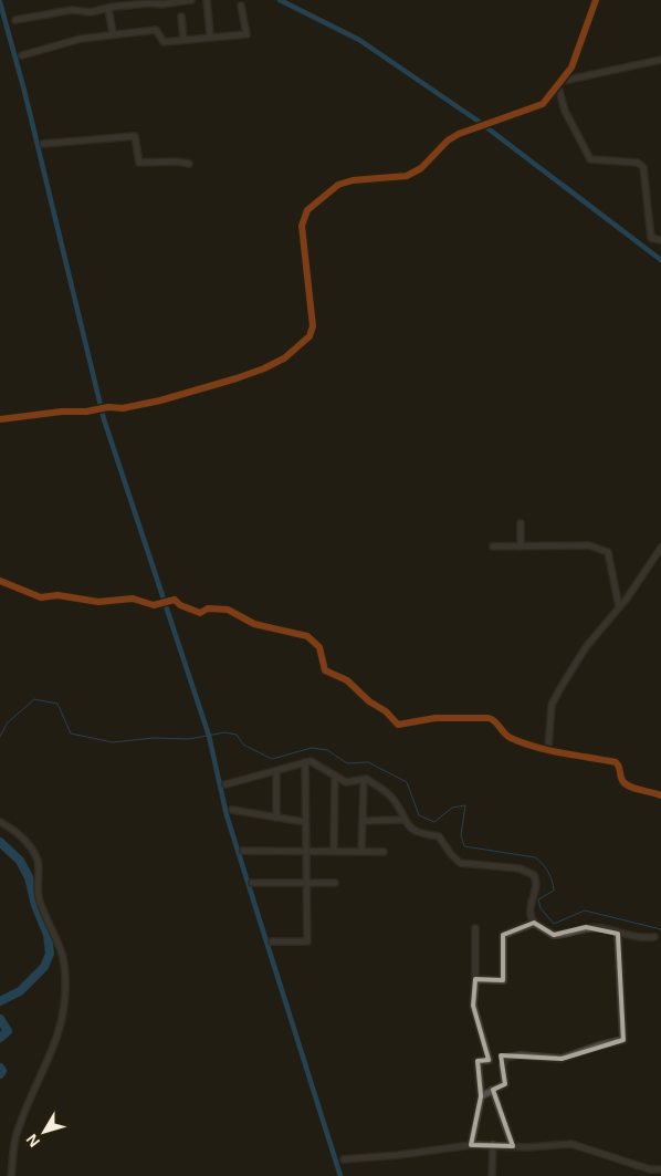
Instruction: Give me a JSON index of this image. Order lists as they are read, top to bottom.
{
  "north": "bottom left"
}
